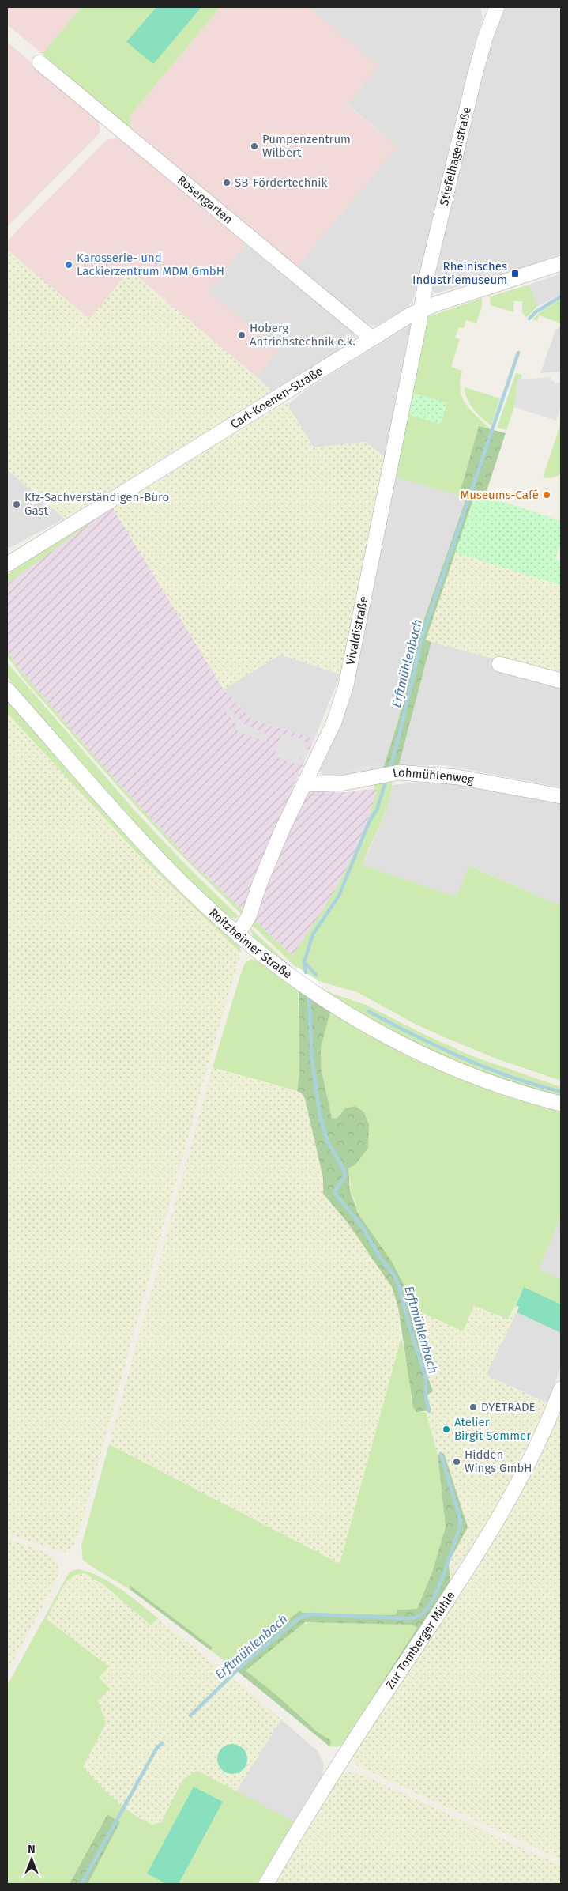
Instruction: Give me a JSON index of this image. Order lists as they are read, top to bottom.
{
  "streets": {
    "street": [
      "Stiefelhagenstraße",
      "Rosengarten",
      "Carl-Koenen-Straße",
      "Vivaldistraße",
      "Lohmühlenweg",
      "Roitzheimer Straße",
      "Zur Tomberger Mühle"
    ]
  },
  "crossings": [
    ["Stiefelhagenstraße", "Carl-Koenen-Straße"],
    ["Stiefelhagenstraße", "Vivaldistraße"],
    ["Rosengarten", "Carl-Koenen-Straße"],
    ["Carl-Koenen-Straße", "Vivaldistraße"],
    ["Vivaldistraße", "Lohmühlenweg"],
    ["Vivaldistraße", "Roitzheimer Straße"]
  ],
  "water": ["Erftmühlenbach"],
  "places": {
    "other": [
      "Pumpenzentrum Wilbert",
      "SB-Fördertechnik",
      "Karosserie- und Lackierzentrum MDM GmbH",
      "Hoberg Antriebstechnik e.k.",
      "Museums-Café",
      "Kfz-Sachverständigen-Büro Gast",
      "DYETRADE",
      "Atelier Birgit Sommer",
      "Hidden Wings GmbH"
    ],
    "transit": ["Rheinisches Industriemuseum"]
  },
  "north": "top"
}
